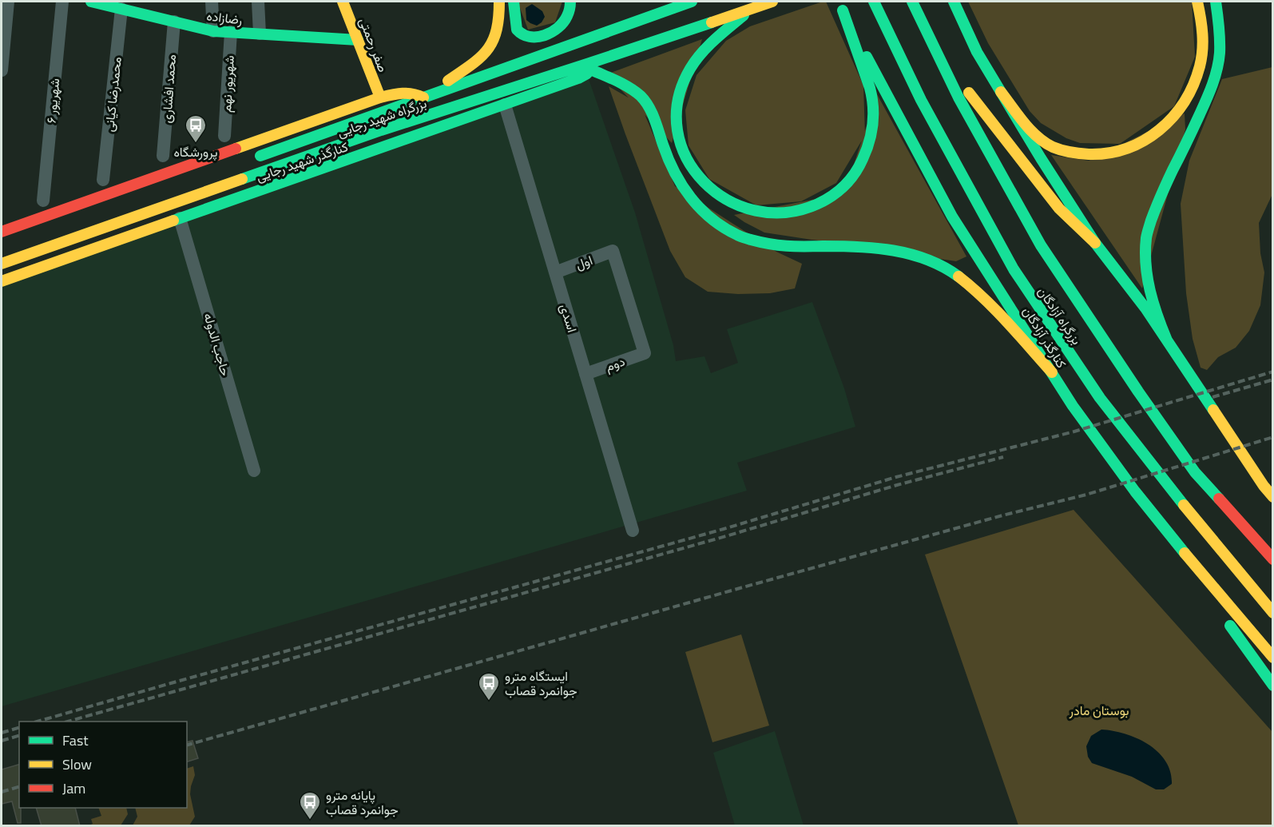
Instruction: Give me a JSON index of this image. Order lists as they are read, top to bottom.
{
  "streets": {
    "main road": [
      "رضازاده",
      "صفر رحمتی",
      "بزرگراه شهید رجایی",
      "کنارگذر شهید رجایی",
      "بزرگراه آزادگان",
      "کنارگذر آزادگان"
    ],
    "street": [
      "شهریور نهم",
      "محمد افشاری",
      "محمدرضا کیانی",
      "شهریور ۶",
      "اول",
      "اسدی",
      "حاجب الدوله",
      "دوم"
    ]
  },
  "crossings": [
    ["رضازاده", "صفر رحمتی"],
    ["رضازاده", "شهریور نهم"],
    ["رضازاده", "محمد افشاری"],
    ["رضازاده", "محمدرضا کیانی"],
    ["بزرگراه شهید رجایی", "کنارگذر شهید رجایی"],
    ["کنارگذر شهید رجایی", "اسدی"],
    ["کنارگذر شهید رجایی", "حاجب الدوله"],
    ["اول", "اسدی"],
    ["اول", "دوم"],
    ["اسدی", "دوم"]
  ],
  "parks": ["بوستان مادر"],
  "places": {
    "bus stop": ["پرورشگاه", "ایستگاه مترو جوانمرد قصاب", "پایانه مترو جوانمرد قصاب"]
  },
  "legend": ["Fast", "Slow", "Jam"]
}
